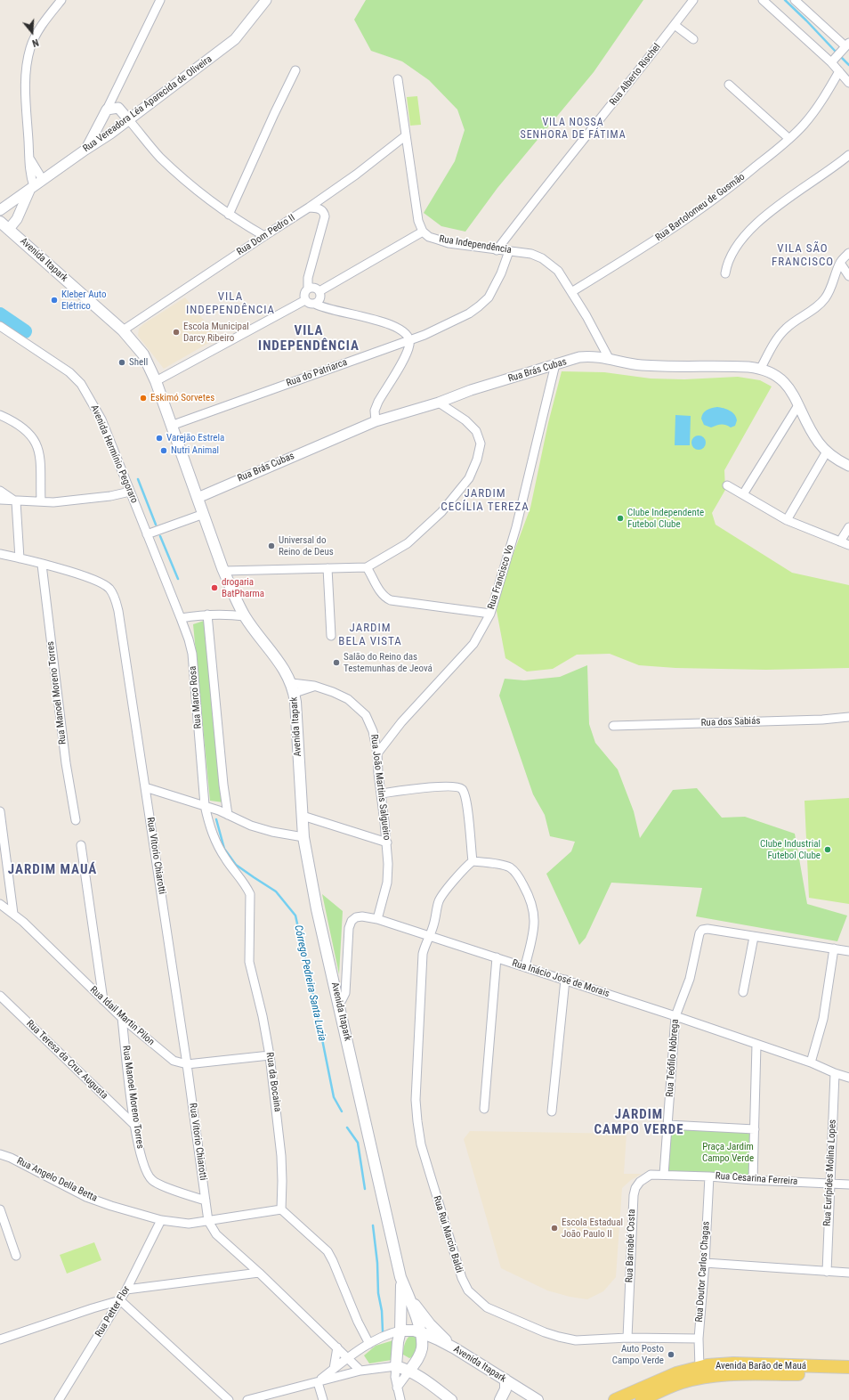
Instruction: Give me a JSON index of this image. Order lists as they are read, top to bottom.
{
  "streets": {
    "main road": ["Avenida Itapark", "Avenida Barão de Mauá"],
    "street": [
      "Rua Alberto Rischel",
      "Rua Vereadora Léa Aparecida de Oliveira",
      "Rua Bartolomeu de Gusmão",
      "Rua Dom Pedro II",
      "Rua Independência",
      "Rua Brás Cubas",
      "Rua do Patriarca",
      "Avenida Hermínio Pegoraro",
      "Rua Francisco Vo",
      "Rua Manoel Moreno Torres",
      "Rua Marco Rosa",
      "Rua dos Sabiás",
      "Rua João Martins Salgueiro",
      "Rua Vitorio Chiarotti",
      "Rua Inácio José de Morais",
      "Rua Idail Martin Pilon",
      "Rua Teófilo Nóbrega",
      "Rua Teresa da Cruz Augusta",
      "Rua da Bocaina",
      "Rua Eurípides Molina Lopes",
      "Rua Cesarina Ferreira",
      "Rua Angelo Della Betta",
      "Rua Rui Marcio Baldi",
      "Rua Barnabé Costa",
      "Rua Doutor Carlos Chagas",
      "Rua Petter Flor"
    ]
  },
  "crossings": [
    ["Rua Alberto Rischel", "Rua Independência"],
    ["Rua Bartolomeu de Gusmão", "Rua Independência"],
    ["Rua Dom Pedro II", "Avenida Itapark"],
    ["Rua Independência", "Rua Brás Cubas"],
    ["Rua Independência", "Rua do Patriarca"],
    ["Avenida Itapark", "Rua Brás Cubas"],
    ["Avenida Itapark", "Rua do Patriarca"],
    ["Avenida Itapark", "Rua João Martins Salgueiro"],
    ["Avenida Itapark", "Rua Inácio José de Morais"],
    ["Rua Brás Cubas", "Rua Francisco Vo"],
    ["Avenida Hermínio Pegoraro", "Rua Marco Rosa"],
    ["Rua Francisco Vo", "Rua João Martins Salgueiro"],
    ["Rua Manoel Moreno Torres", "Rua Vitorio Chiarotti"],
    ["Rua Manoel Moreno Torres", "Rua Idail Martin Pilon"],
    ["Rua Manoel Moreno Torres", "Rua Teresa da Cruz Augusta"],
    ["Rua Marco Rosa", "Rua da Bocaina"],
    ["Rua João Martins Salgueiro", "Rua Inácio José de Morais"],
    ["Rua Vitorio Chiarotti", "Rua Idail Martin Pilon"],
    ["Rua Vitorio Chiarotti", "Rua Angelo Della Betta"],
    ["Rua Inácio José de Morais", "Rua Teófilo Nóbrega"],
    ["Rua Inácio José de Morais", "Rua Eurípides Molina Lopes"],
    ["Rua Inácio José de Morais", "Rua Rui Marcio Baldi"],
    ["Rua Teófilo Nóbrega", "Rua Cesarina Ferreira"],
    ["Rua Teófilo Nóbrega", "Rua Barnabé Costa"],
    ["Rua da Bocaina", "Rua Angelo Della Betta"],
    ["Rua Eurípides Molina Lopes", "Rua Cesarina Ferreira"],
    ["Rua Cesarina Ferreira", "Rua Barnabé Costa"],
    ["Rua Cesarina Ferreira", "Rua Doutor Carlos Chagas"],
    ["Rua Angelo Della Betta", "Rua Petter Flor"],
    ["Rua Rui Marcio Baldi", "Rua Barnabé Costa"],
    ["Rua Rui Marcio Baldi", "Rua Doutor Carlos Chagas"],
    ["Rua Doutor Carlos Chagas", "Avenida Barão de Mauá"]
  ],
  "districts": [
    "VILA NOSSA SENHORA DE FÁTIMA",
    "VILA SÃO FRANCISCO",
    "VILA INDEPENDÊNCIA",
    "VILA INDEPENDÊNCIA",
    "JARDIM CECÍLIA TEREZA",
    "JARDIM BELA VISTA",
    "JARDIM MAUÁ",
    "JARDIM CAMPO VERDE"
  ],
  "water": ["Córrego Pedreira Santa Luzia"],
  "parks": ["Praça Jardim Campo Verde"],
  "places": [
    "Kleber Auto Elétrico",
    "Escola Municipal Darcy Ribeiro",
    "Shell",
    "Eskimó Sorvetes",
    "Varejão Estrela",
    "Nutri Animal",
    "Clube Independente Futebol Clube",
    "Universal do Reino de Deus",
    "drogaria BatPharma",
    "Salão do Reino das Testemunhas de Jeová",
    "Clube Industrial Futebol Clube",
    "Escola Estadual João Paulo II",
    "Auto Posto Campo Verde"
  ],
  "north": "bottom"
}
